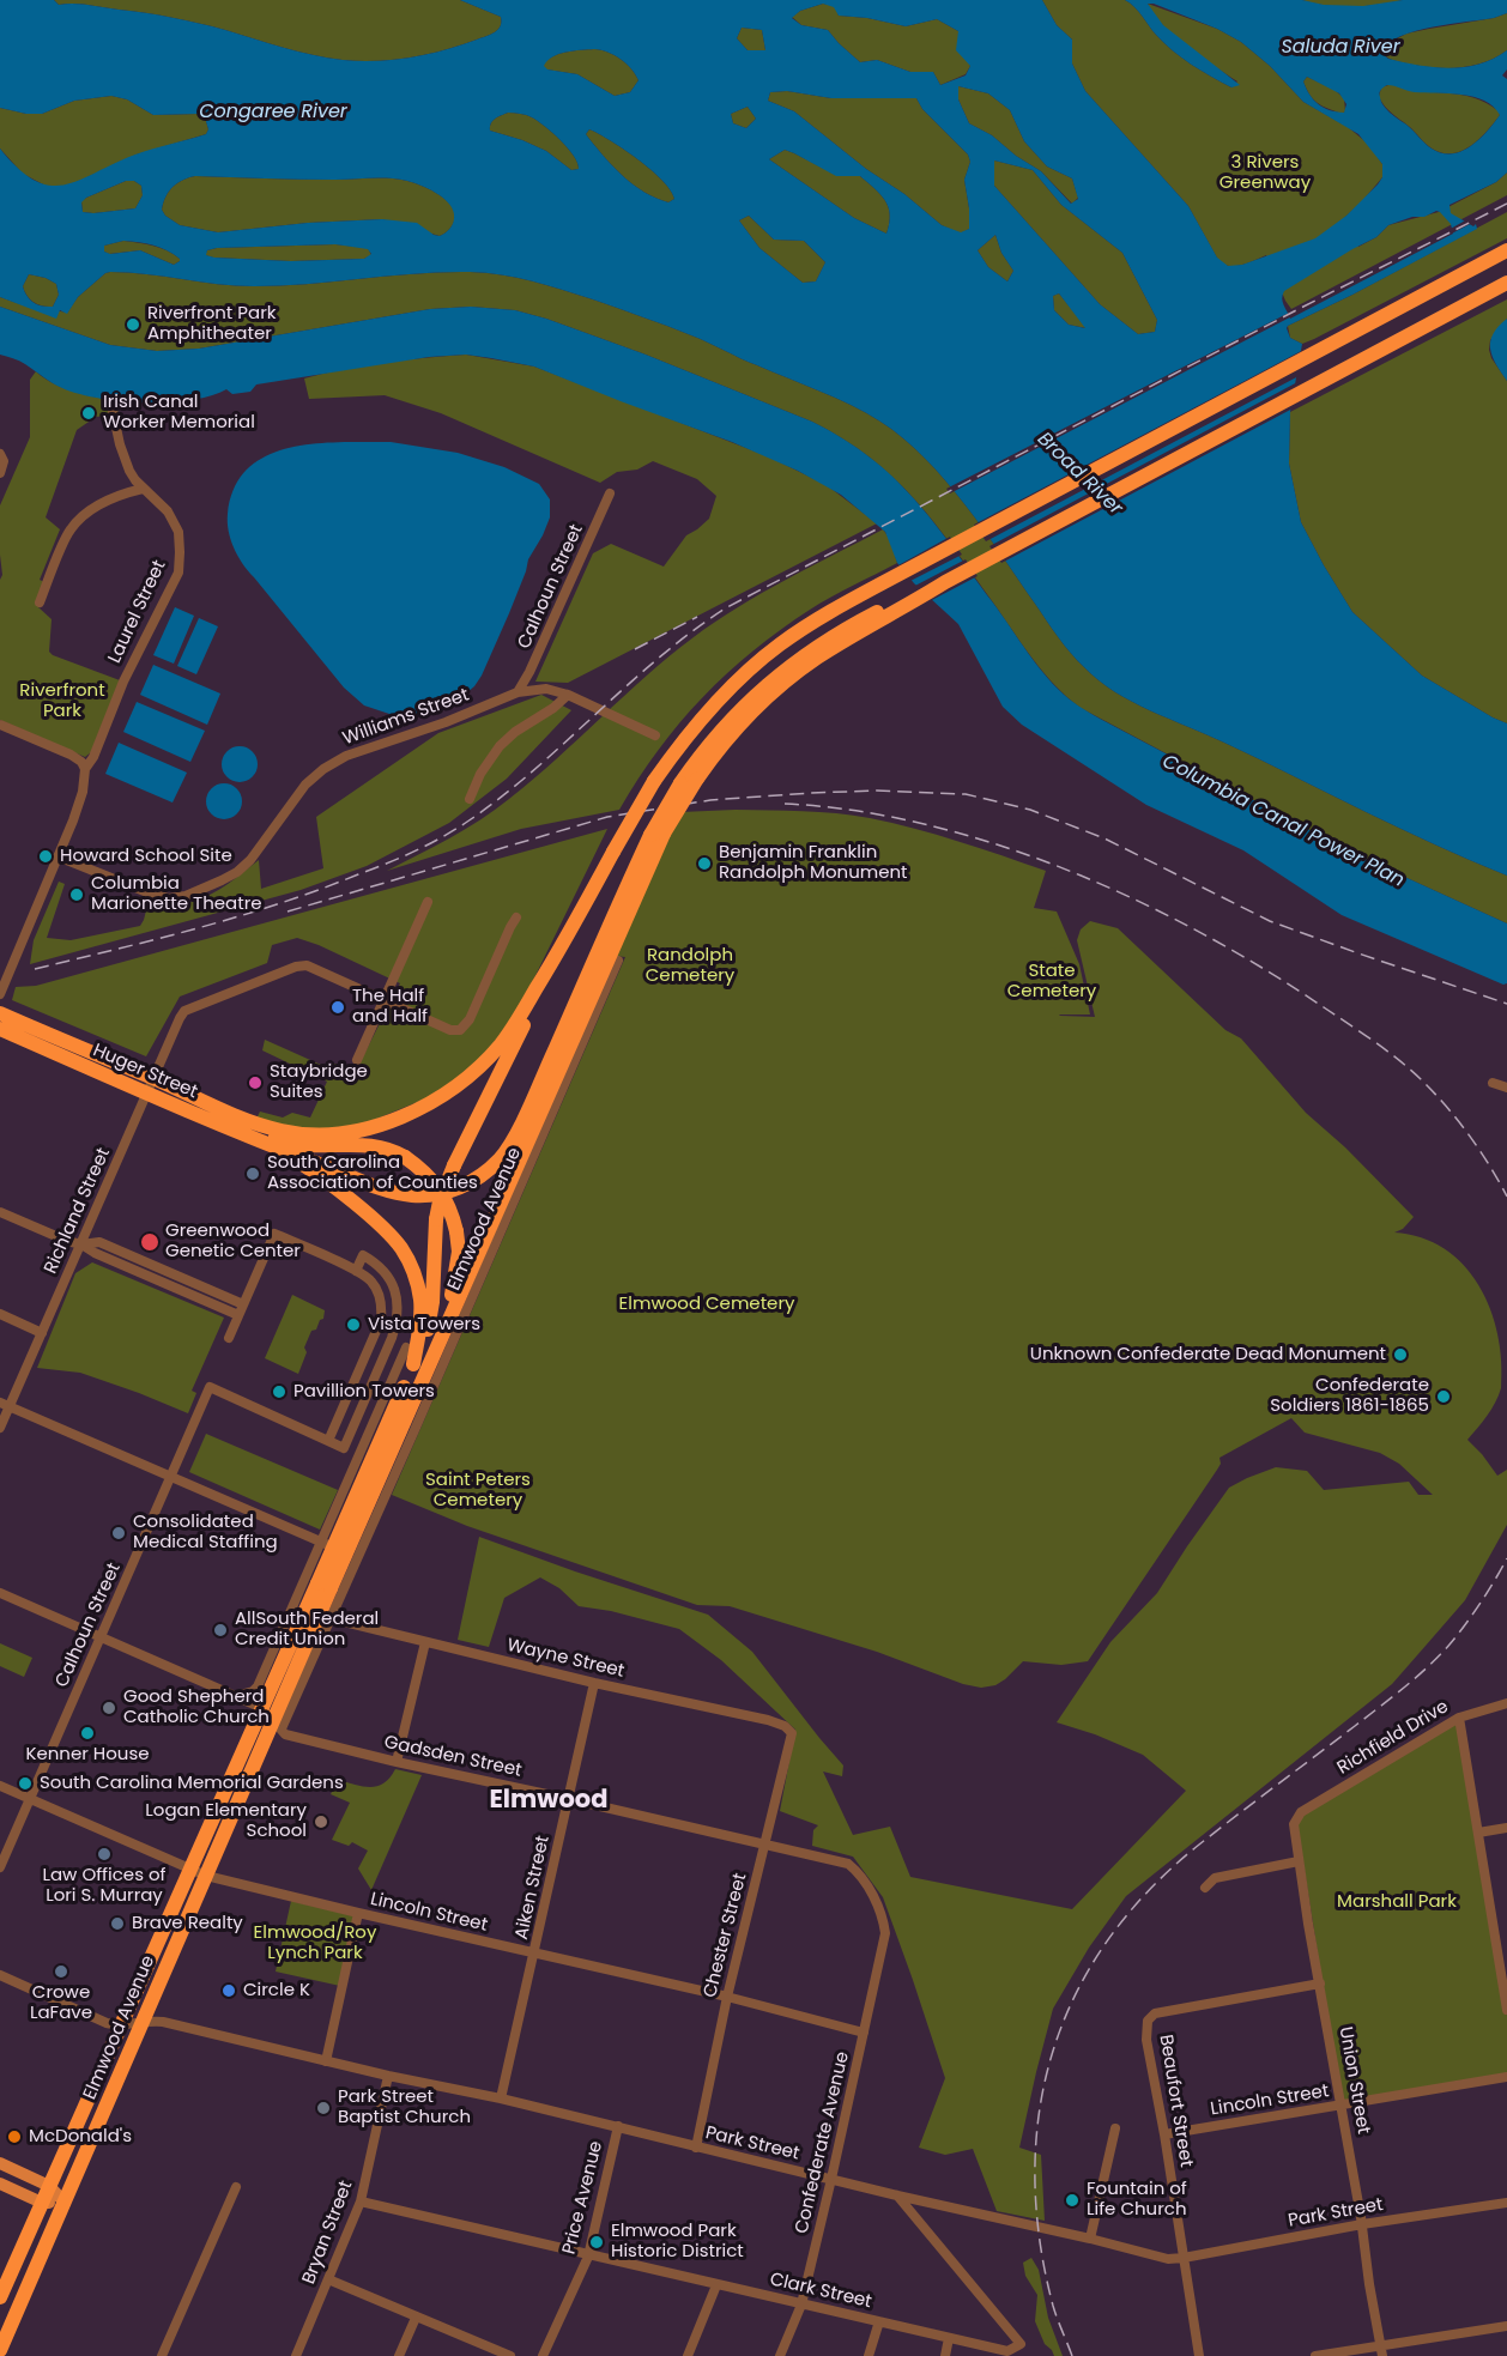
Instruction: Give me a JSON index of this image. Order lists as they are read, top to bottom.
{
  "streets": {
    "highway": ["Huger Street", "Elmwood Avenue"],
    "street": [
      "Calhoun Street",
      "Laurel Street",
      "Williams Street",
      "Richland Street",
      "Wayne Street",
      "Richfield Drive",
      "Gadsden Street",
      "Aiken Street",
      "Lincoln Street",
      "Chester Street",
      "Union Street",
      "Beaufort Street",
      "Confederate Avenue",
      "Park Street",
      "Price Avenue",
      "Bryan Street",
      "Clark Street"
    ]
  },
  "crossings": [
    ["Calhoun Street", "Williams Street"],
    ["Calhoun Street", "Gadsden Street"],
    ["Calhoun Street", "Lincoln Street"],
    ["Laurel Street", "Williams Street"],
    ["Huger Street", "Richland Street"],
    ["Elmwood Avenue", "Wayne Street"],
    ["Elmwood Avenue", "Gadsden Street"],
    ["Elmwood Avenue", "Lincoln Street"],
    ["Elmwood Avenue", "Park Street"],
    ["Wayne Street", "Aiken Street"],
    ["Wayne Street", "Chester Street"],
    ["Richfield Drive", "Union Street"],
    ["Gadsden Street", "Aiken Street"],
    ["Gadsden Street", "Chester Street"],
    ["Gadsden Street", "Confederate Avenue"],
    ["Aiken Street", "Lincoln Street"],
    ["Aiken Street", "Park Street"],
    ["Lincoln Street", "Chester Street"],
    ["Lincoln Street", "Union Street"],
    ["Lincoln Street", "Beaufort Street"],
    ["Lincoln Street", "Confederate Avenue"],
    ["Chester Street", "Park Street"],
    ["Union Street", "Beaufort Street"],
    ["Union Street", "Park Street"],
    ["Beaufort Street", "Park Street"],
    ["Confederate Avenue", "Park Street"],
    ["Confederate Avenue", "Clark Street"],
    ["Park Street", "Price Avenue"],
    ["Park Street", "Bryan Street"],
    ["Park Street", "Clark Street"],
    ["Price Avenue", "Clark Street"],
    ["Bryan Street", "Clark Street"]
  ],
  "districts": ["Elmwood"],
  "water": [
    "Saluda River",
    "Congaree River",
    "Broad River",
    "Columbia Canal Power Plan"
  ],
  "parks": [
    "3 Rivers Greenway",
    "Riverfront Park",
    "Randolph Cemetery",
    "State Cemetery",
    "Elmwood Cemetery",
    "Saint Peters Cemetery",
    "Marshall Park",
    "Elmwood/Roy Lynch Park"
  ],
  "places": [
    "Riverfront Park Amphitheater",
    "Irish Canal Worker Memorial",
    "Howard School Site",
    "Benjamin Franklin Randolph Monument",
    "Columbia Marionette Theatre",
    "The Half and Half",
    "Staybridge Suites",
    "South Carolina Association of Counties",
    "Greenwood Genetic Center",
    "Vista Towers",
    "Unknown Confederate Dead Monument",
    "Pavillion Towers",
    "Confederate Soldiers 1861-1865",
    "Consolidated Medical Staffing",
    "AllSouth Federal Credit Union",
    "Good Shepherd Catholic Church",
    "Kenner House",
    "South Carolina Memorial Gardens",
    "Logan Elementary School",
    "Law Offices of Lori S. Murray",
    "Brave Realty",
    "Crowe LaFave",
    "Circle K",
    "Park Street Baptist Church",
    "McDonald's",
    "Fountain of Life Church",
    "Elmwood Park Historic District"
  ]
}
